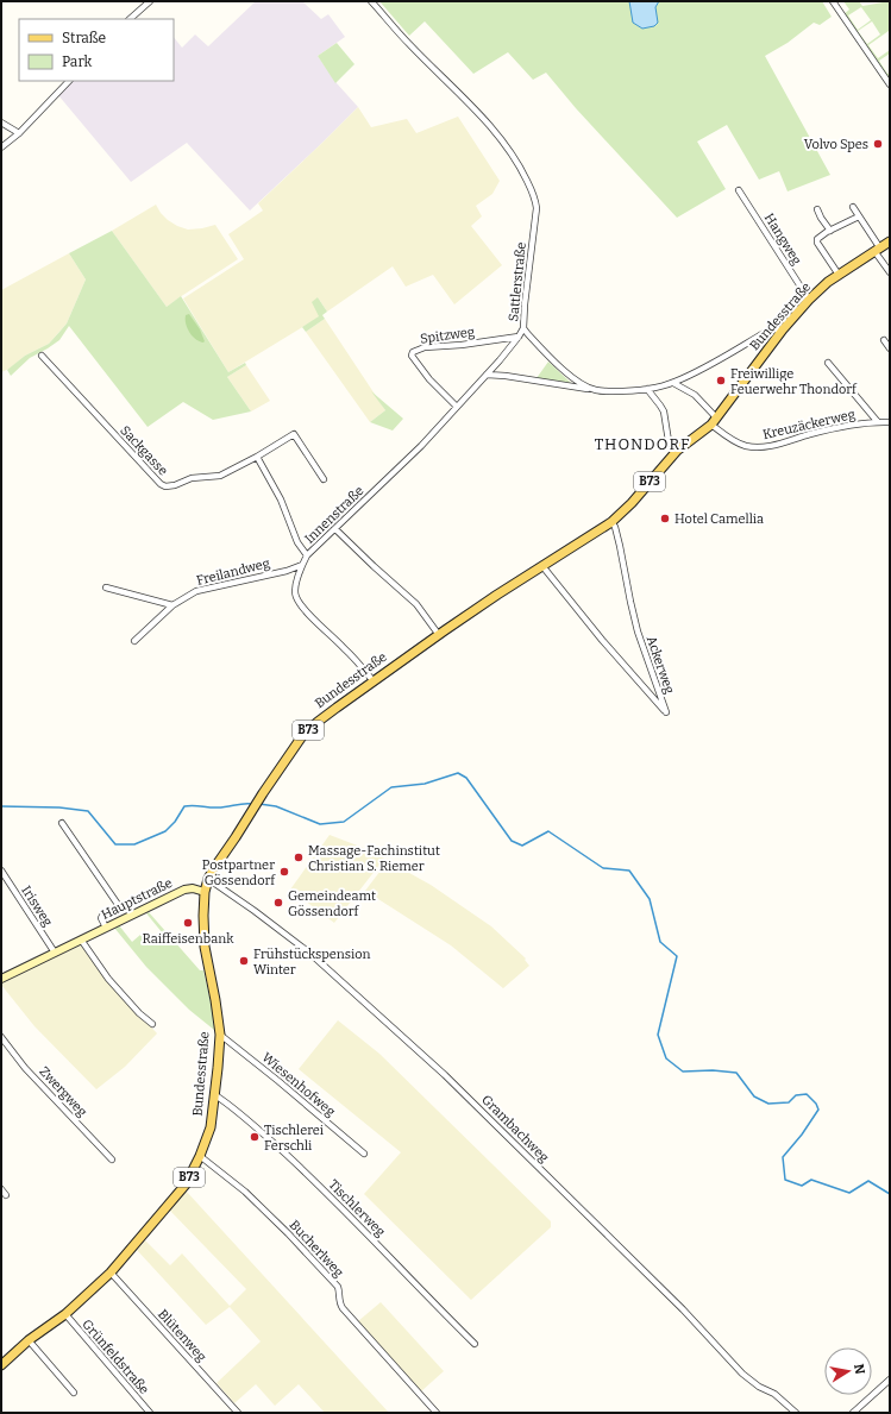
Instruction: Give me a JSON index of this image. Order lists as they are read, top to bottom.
{
  "streets": {
    "main road": ["Bundesstraße", "B73", "Hauptstraße"],
    "street": [
      "Hangweg",
      "Sattlerstraße",
      "Spitzweg",
      "Kreuzäckerweg",
      "Sackgasse",
      "Innenstraße",
      "Freilandweg",
      "Ackerweg",
      "Irisweg",
      "Wiesenhofweg",
      "Zwergweg",
      "Grambachweg",
      "Tischlerweg",
      "Bucherlweg",
      "Blütenweg",
      "Grünfeldstraße"
    ]
  },
  "crossings": [
    ["Hangweg", "Bundesstraße"],
    ["Sattlerstraße", "Bundesstraße"],
    ["Bundesstraße", "Kreuzäckerweg"],
    ["Bundesstraße", "Innenstraße"],
    ["Bundesstraße", "Ackerweg"],
    ["Bundesstraße", "Hauptstraße"],
    ["Bundesstraße", "Wiesenhofweg"],
    ["Bundesstraße", "Grambachweg"],
    ["Bundesstraße", "Tischlerweg"],
    ["Bundesstraße", "Bucherlweg"],
    ["Bundesstraße", "Blütenweg"],
    ["Bundesstraße", "Grünfeldstraße"],
    ["Spitzweg", "Innenstraße"],
    ["Innenstraße", "Freilandweg"],
    ["Hauptstraße", "Irisweg"]
  ],
  "districts": ["THONDORF"],
  "places": [
    "Volvo Spes",
    "Freiwillige Feuerwehr Thondorf",
    "Hotel Camellia",
    "Massage-Fachinstitut Christian S. Riemer",
    "Postpartner Gössendorf",
    "Gemeindeamt Gössendorf",
    "Raiffeisenbank",
    "Frühstückspension Winter",
    "Tischlerei Ferschli"
  ],
  "legend": ["Straße", "Park"],
  "north": "right"
}
